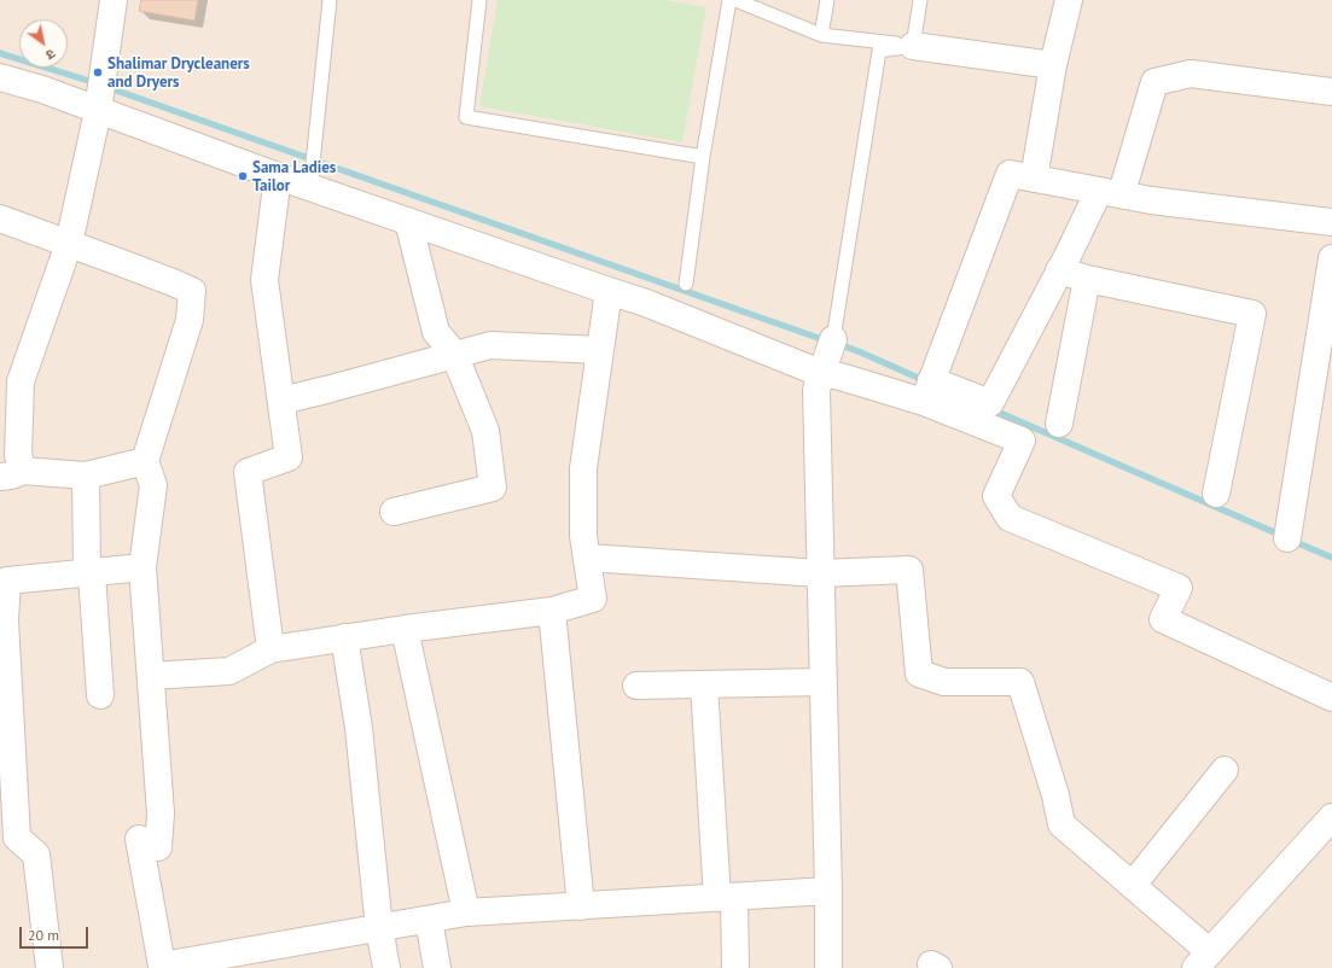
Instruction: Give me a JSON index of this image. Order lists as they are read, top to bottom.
{
  "places": ["Shalimar Drycleaners and Dryers", "Sama Ladies Tailor"],
  "scale_bar": "20 m",
  "north": "bottom right"
}
